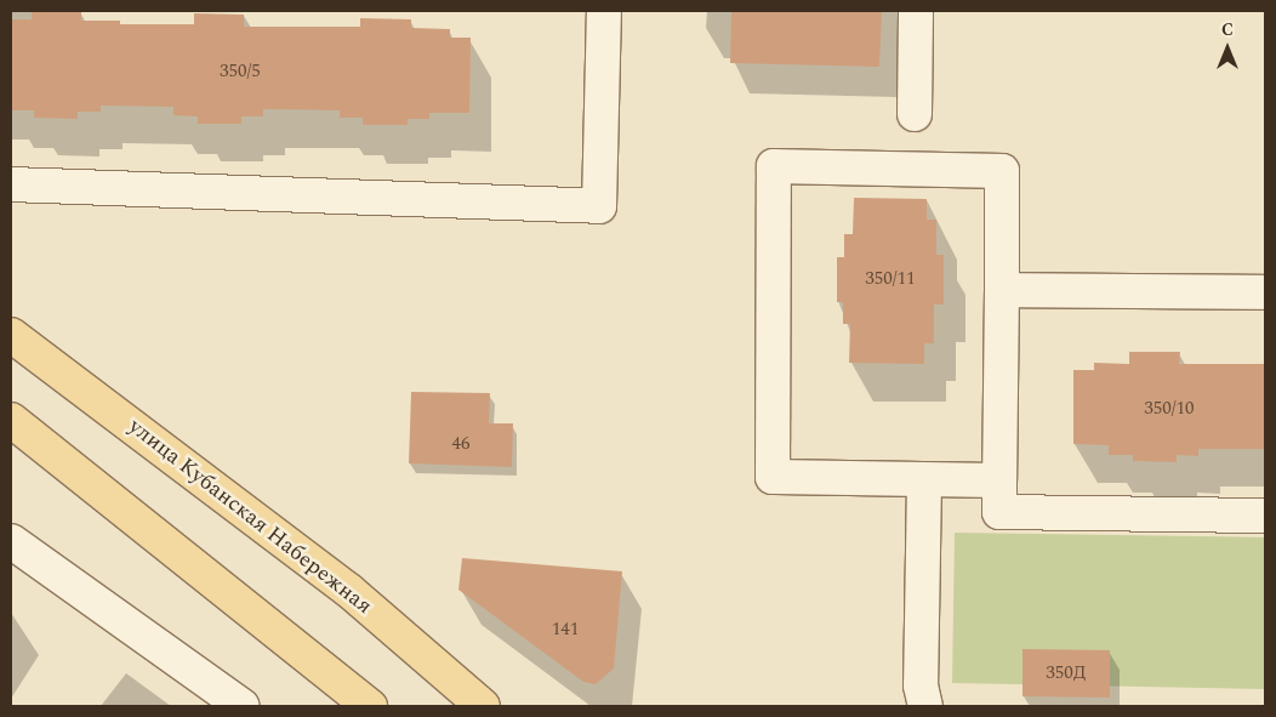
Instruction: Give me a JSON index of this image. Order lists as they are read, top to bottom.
{
  "streets": {
    "main road": ["улица Кубанская Набережная"]
  },
  "house_numbers": [
    "350/5",
    "350/11",
    "350/10",
    "46",
    "141",
    "350Д"
  ],
  "north": "top"
}
